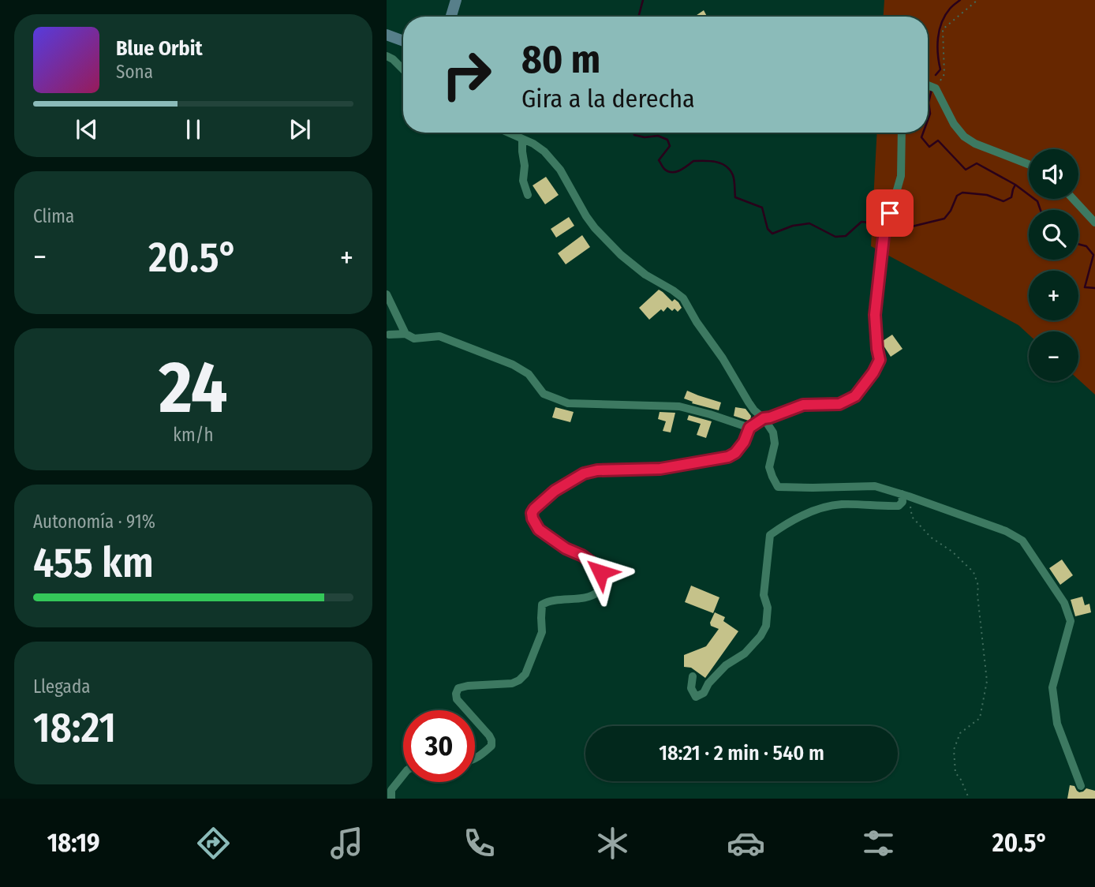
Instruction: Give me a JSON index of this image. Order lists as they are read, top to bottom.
{
  "page": {
    "turn": ["80 m", "Gira a la derecha"],
    "song": ["Blue Orbit", "Sona"],
    "map_buttons": ["+", "−"],
    "tile": [
      "Clima",
      ["24", "km/h"],
      ["Autonomía · 91%", "455 km"],
      ["Llegada", "18:21"]
    ],
    "heat": ["−", "20.5°", "+"],
    "limit": "30",
    "trip": "18:21 · 2 min · 540 m",
    "tabs": ["18:19", "20.5°"]
  }
}
